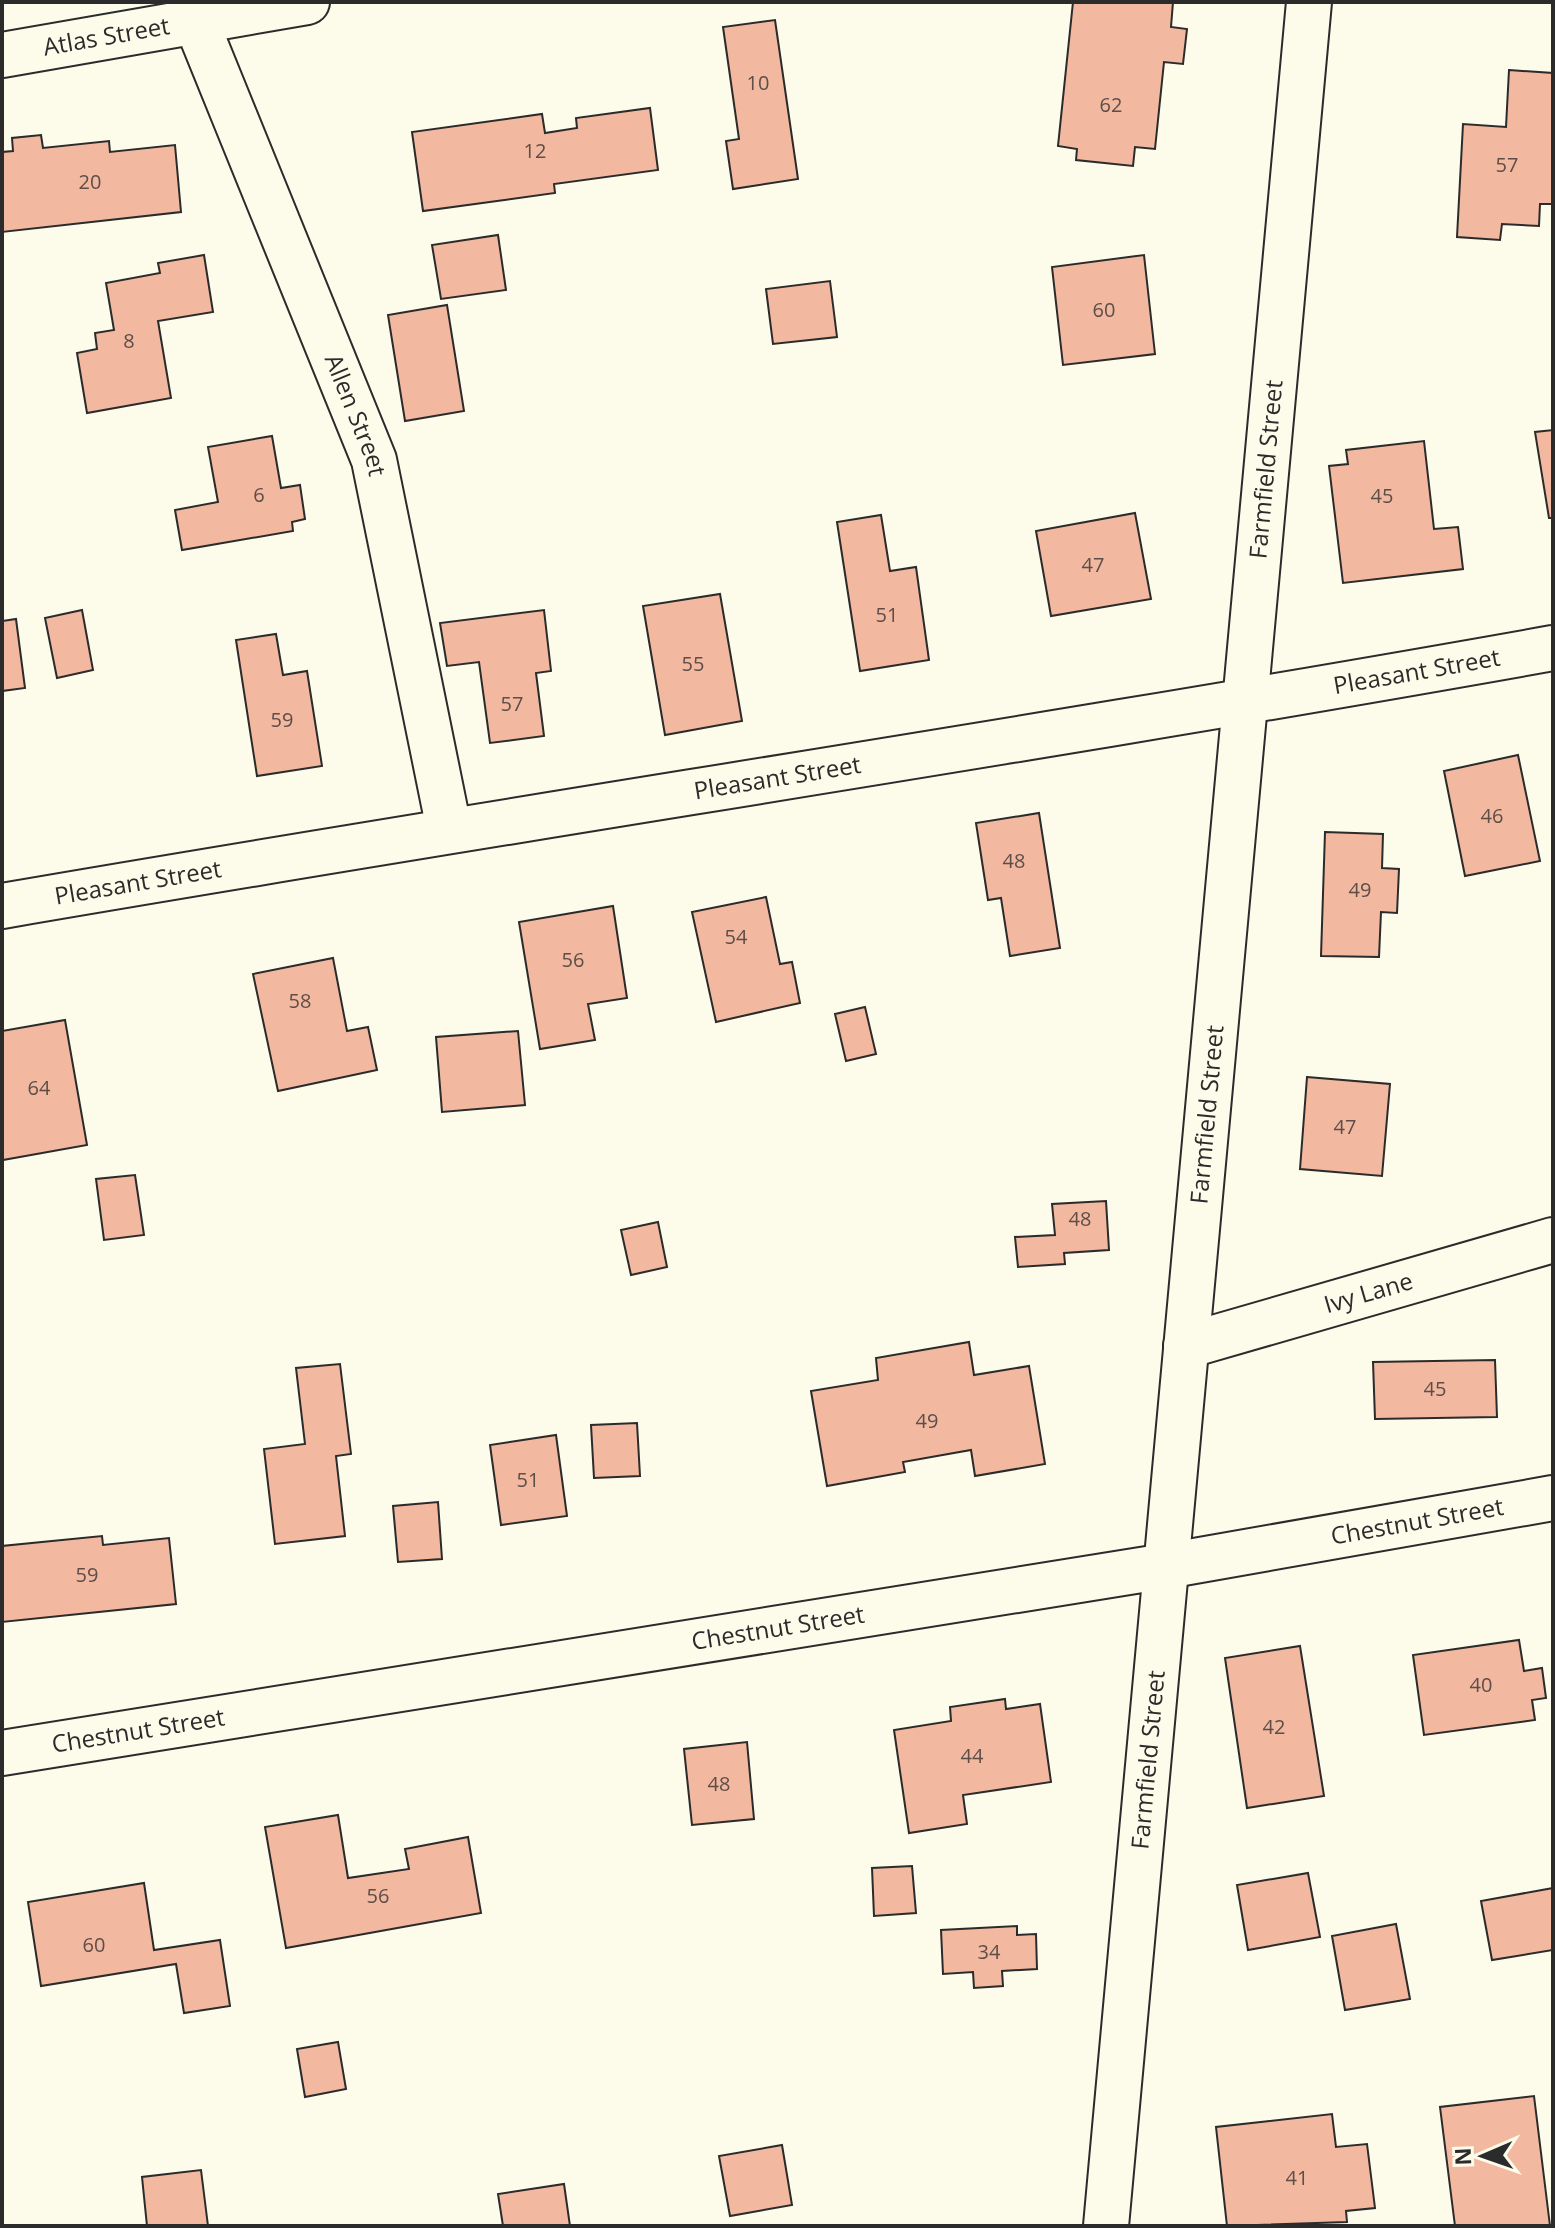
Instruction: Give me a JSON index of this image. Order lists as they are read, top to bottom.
{
  "streets": {
    "street": [
      "Atlas Street",
      "Allen Street",
      "Farmfield Street",
      "Pleasant Street",
      "Ivy Lane",
      "Chestnut Street"
    ]
  },
  "crossings": [
    ["Atlas Street", "Allen Street"],
    ["Allen Street", "Pleasant Street"],
    ["Farmfield Street", "Pleasant Street"],
    ["Farmfield Street", "Ivy Lane"],
    ["Farmfield Street", "Chestnut Street"]
  ],
  "house_numbers": [
    "10",
    "62",
    "12",
    "57",
    "20",
    "60",
    "8",
    "6",
    "45",
    "47",
    "51",
    "55",
    "57",
    "59",
    "46",
    "48",
    "49",
    "54",
    "56",
    "58",
    "64",
    "47",
    "48",
    "45",
    "49",
    "51",
    "59",
    "40",
    "42",
    "44",
    "48",
    "56",
    "60",
    "34",
    "41"
  ],
  "north": "left"
}
